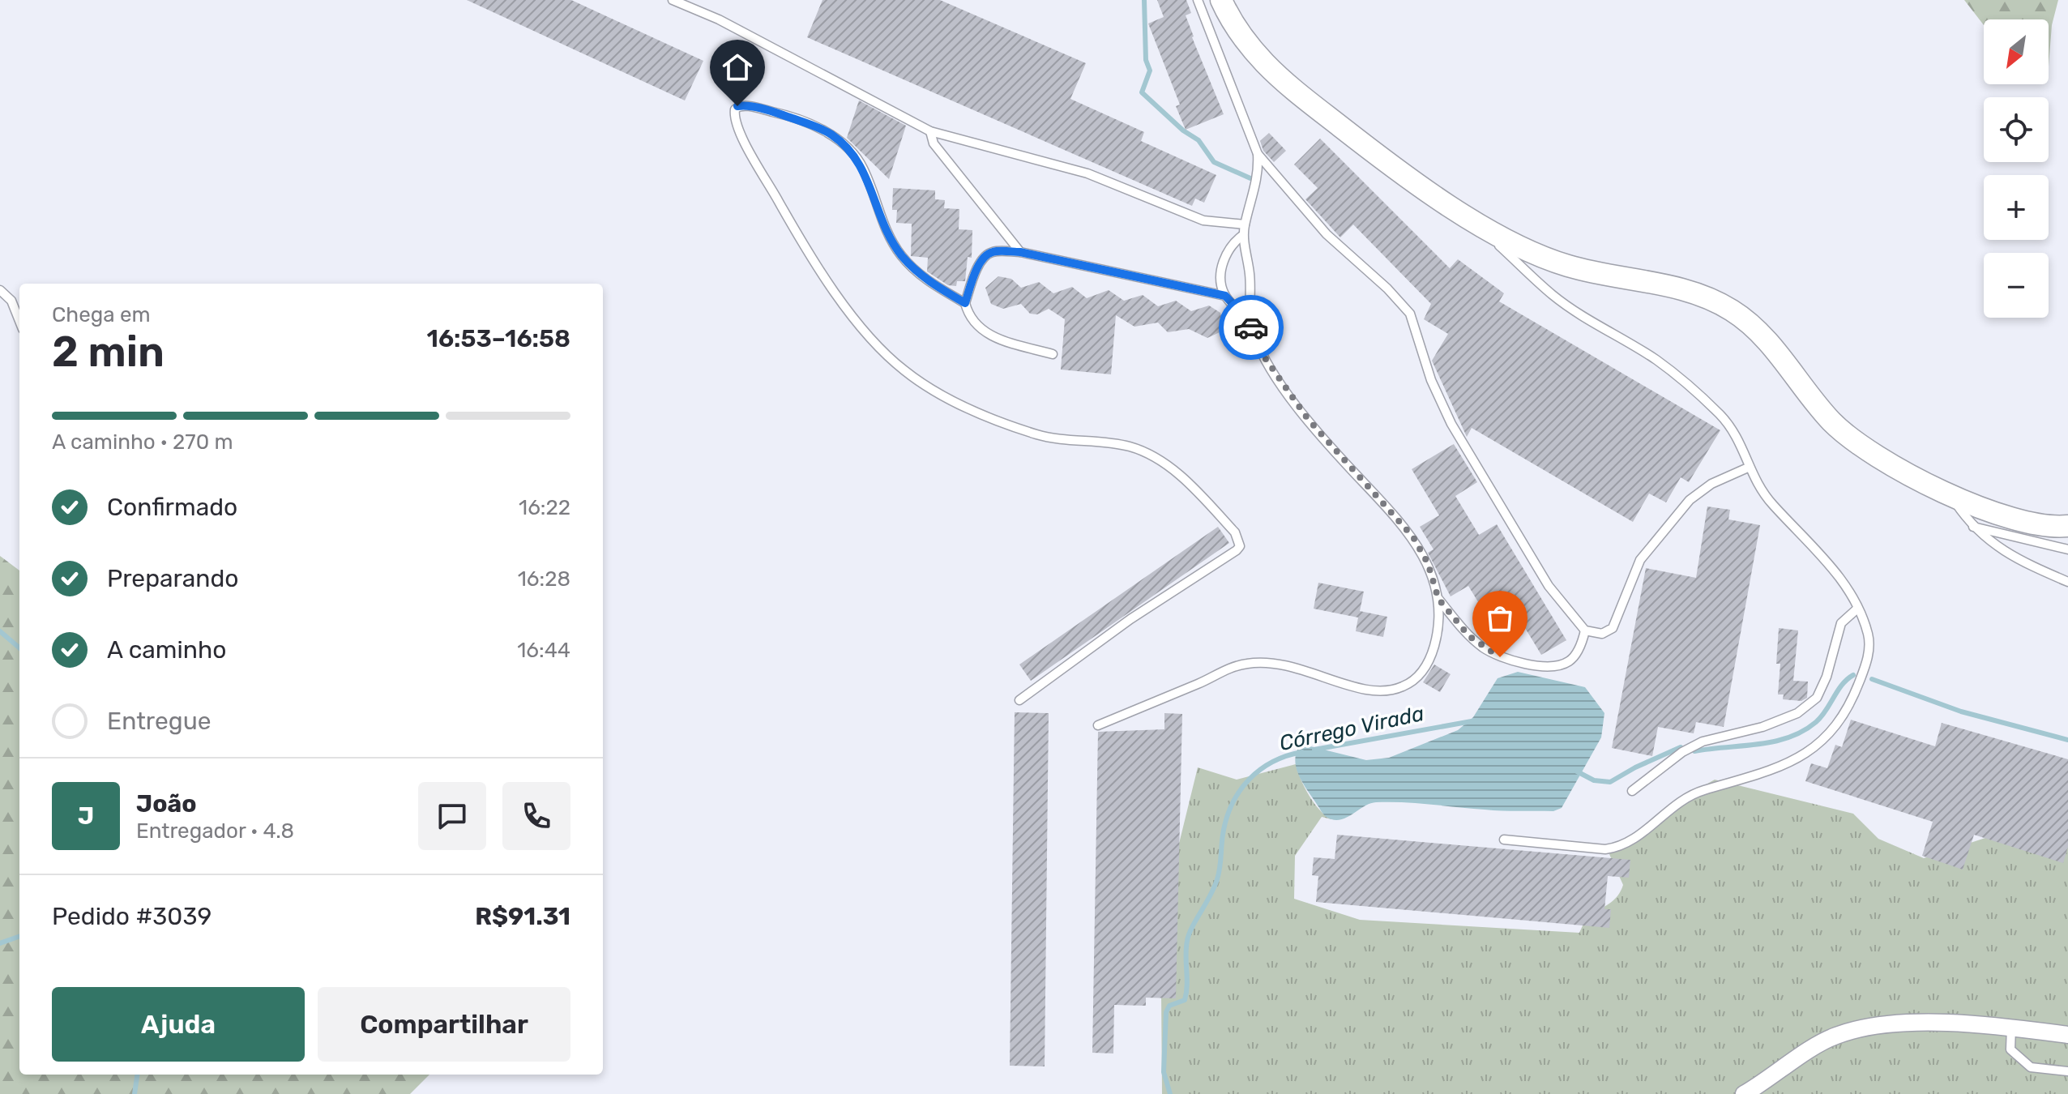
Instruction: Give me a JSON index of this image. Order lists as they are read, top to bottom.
{
  "water": ["Córrego Virada"],
  "north": "bottom left",
  "page": {
    "map_buttons": ["+", "−"],
    "heading": ["2 min", "Chega em", "16:53–16:58"],
    "panel": [
      "João",
      "Entregador · 4.8",
      "Pedido #3039",
      "R$91.31"
    ],
    "bar": "A caminho · 270 m",
    "list": [
      ["Confirmado", "16:22"],
      ["Preparando", "16:28"],
      ["A caminho", "16:44"],
      "Entregue"
    ],
    "round": "J",
    "buttons": ["Ajuda", "Compartilhar"]
  }
}
